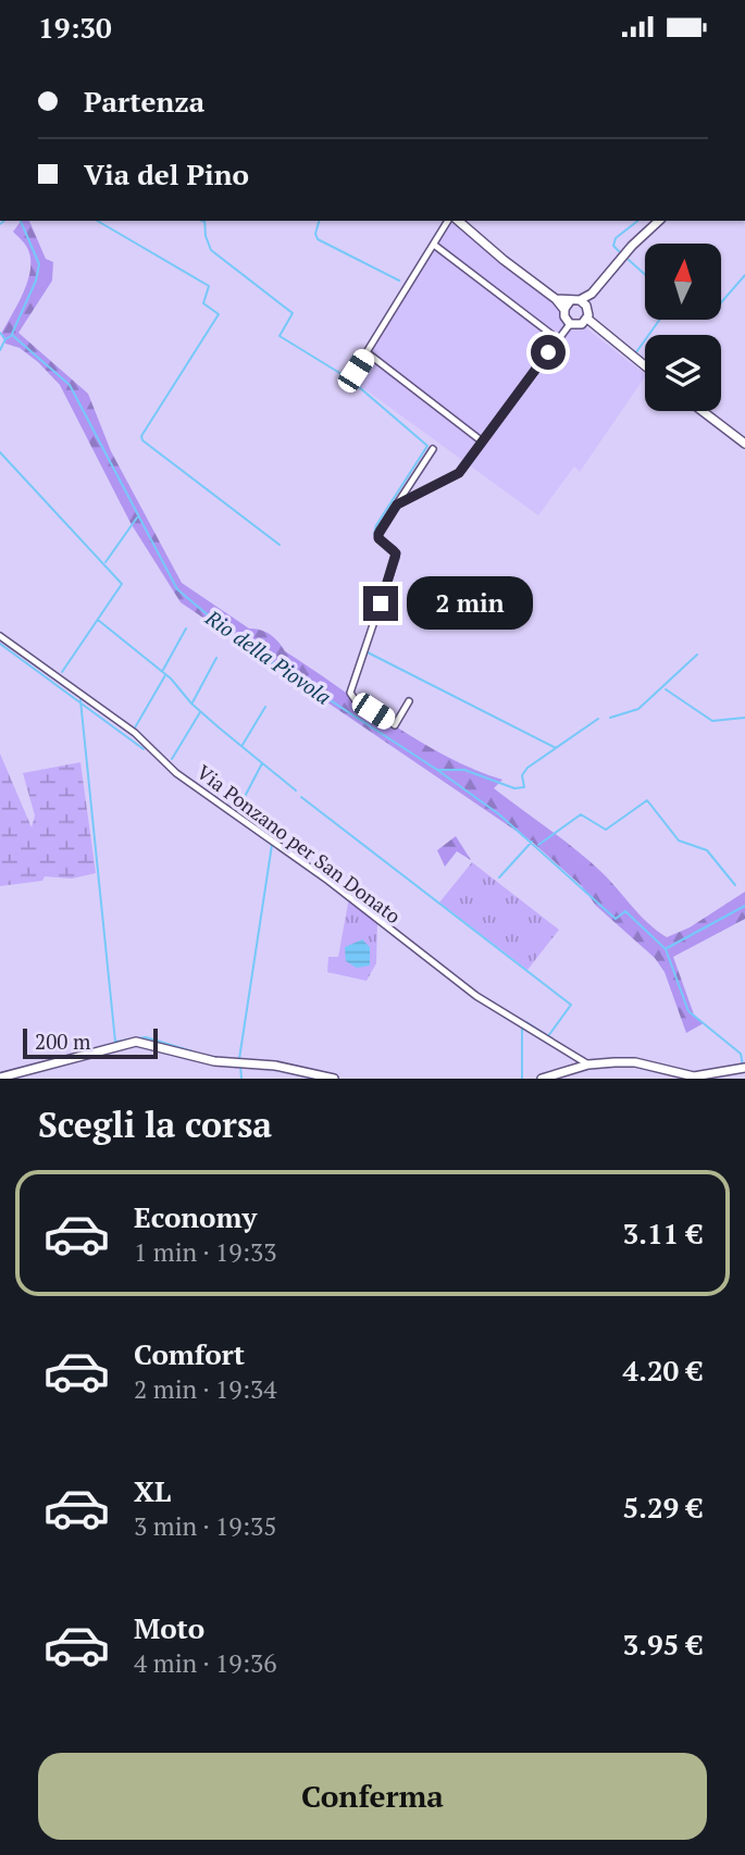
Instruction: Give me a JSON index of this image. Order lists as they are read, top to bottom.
{
  "streets": {
    "street": ["Via Ponzano per San Donato"]
  },
  "water": ["Rio della Piovola"],
  "scale_bar": "200 m",
  "north": "top",
  "page": {
    "status": "19:30",
    "banner": ["Partenza", "Via del Pino"],
    "bubble": "2 min",
    "scale": "200 m",
    "heading": "Scegli la corsa",
    "list": [
      {
        "name": "Economy",
        "note": "1 min · 19:33",
        "value": "3.11 €"
      },
      {
        "name": "Comfort",
        "note": "2 min · 19:34",
        "value": "4.20 €"
      },
      {
        "name": "XL",
        "note": "3 min · 19:35",
        "value": "5.29 €"
      },
      {
        "name": "Moto",
        "note": "4 min · 19:36",
        "value": "3.95 €"
      }
    ],
    "buttons": "Conferma"
  }
}
